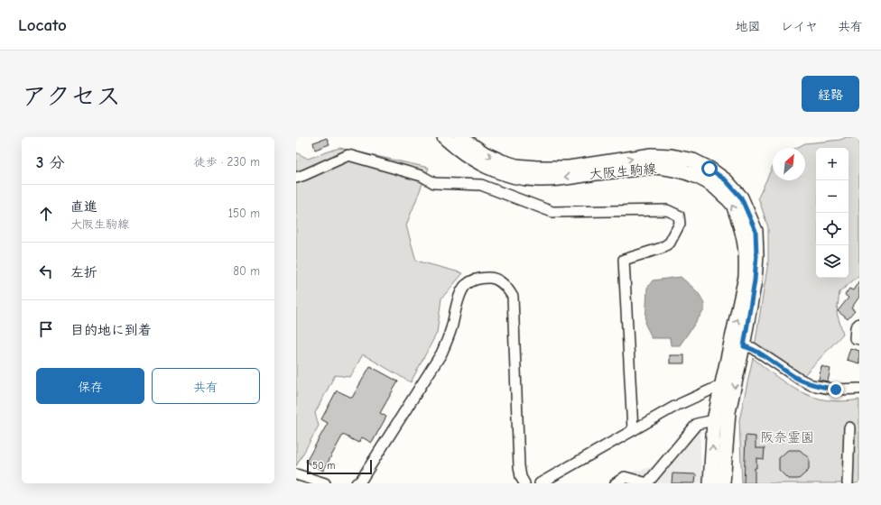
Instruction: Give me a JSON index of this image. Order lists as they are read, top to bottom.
{
  "streets": {
    "main road": ["大阪生駒線"]
  },
  "parks": ["阪奈霊園"],
  "scale_bar": "50 m",
  "north": "top right",
  "page": {
    "header": "Locato",
    "nav": ["地図", "レイヤ", "共有"],
    "title": "アクセス",
    "buttons": [
      "経路",
      ["保存", "共有"]
    ],
    "heading": ["3 分", "徒歩 · 230 m"],
    "map_buttons": ["+", "−"],
    "list": [
      ["直進", "大阪生駒線", "150 m"],
      ["左折", "80 m"],
      "目的地に到着"
    ],
    "scale": "50 m"
  }
}
